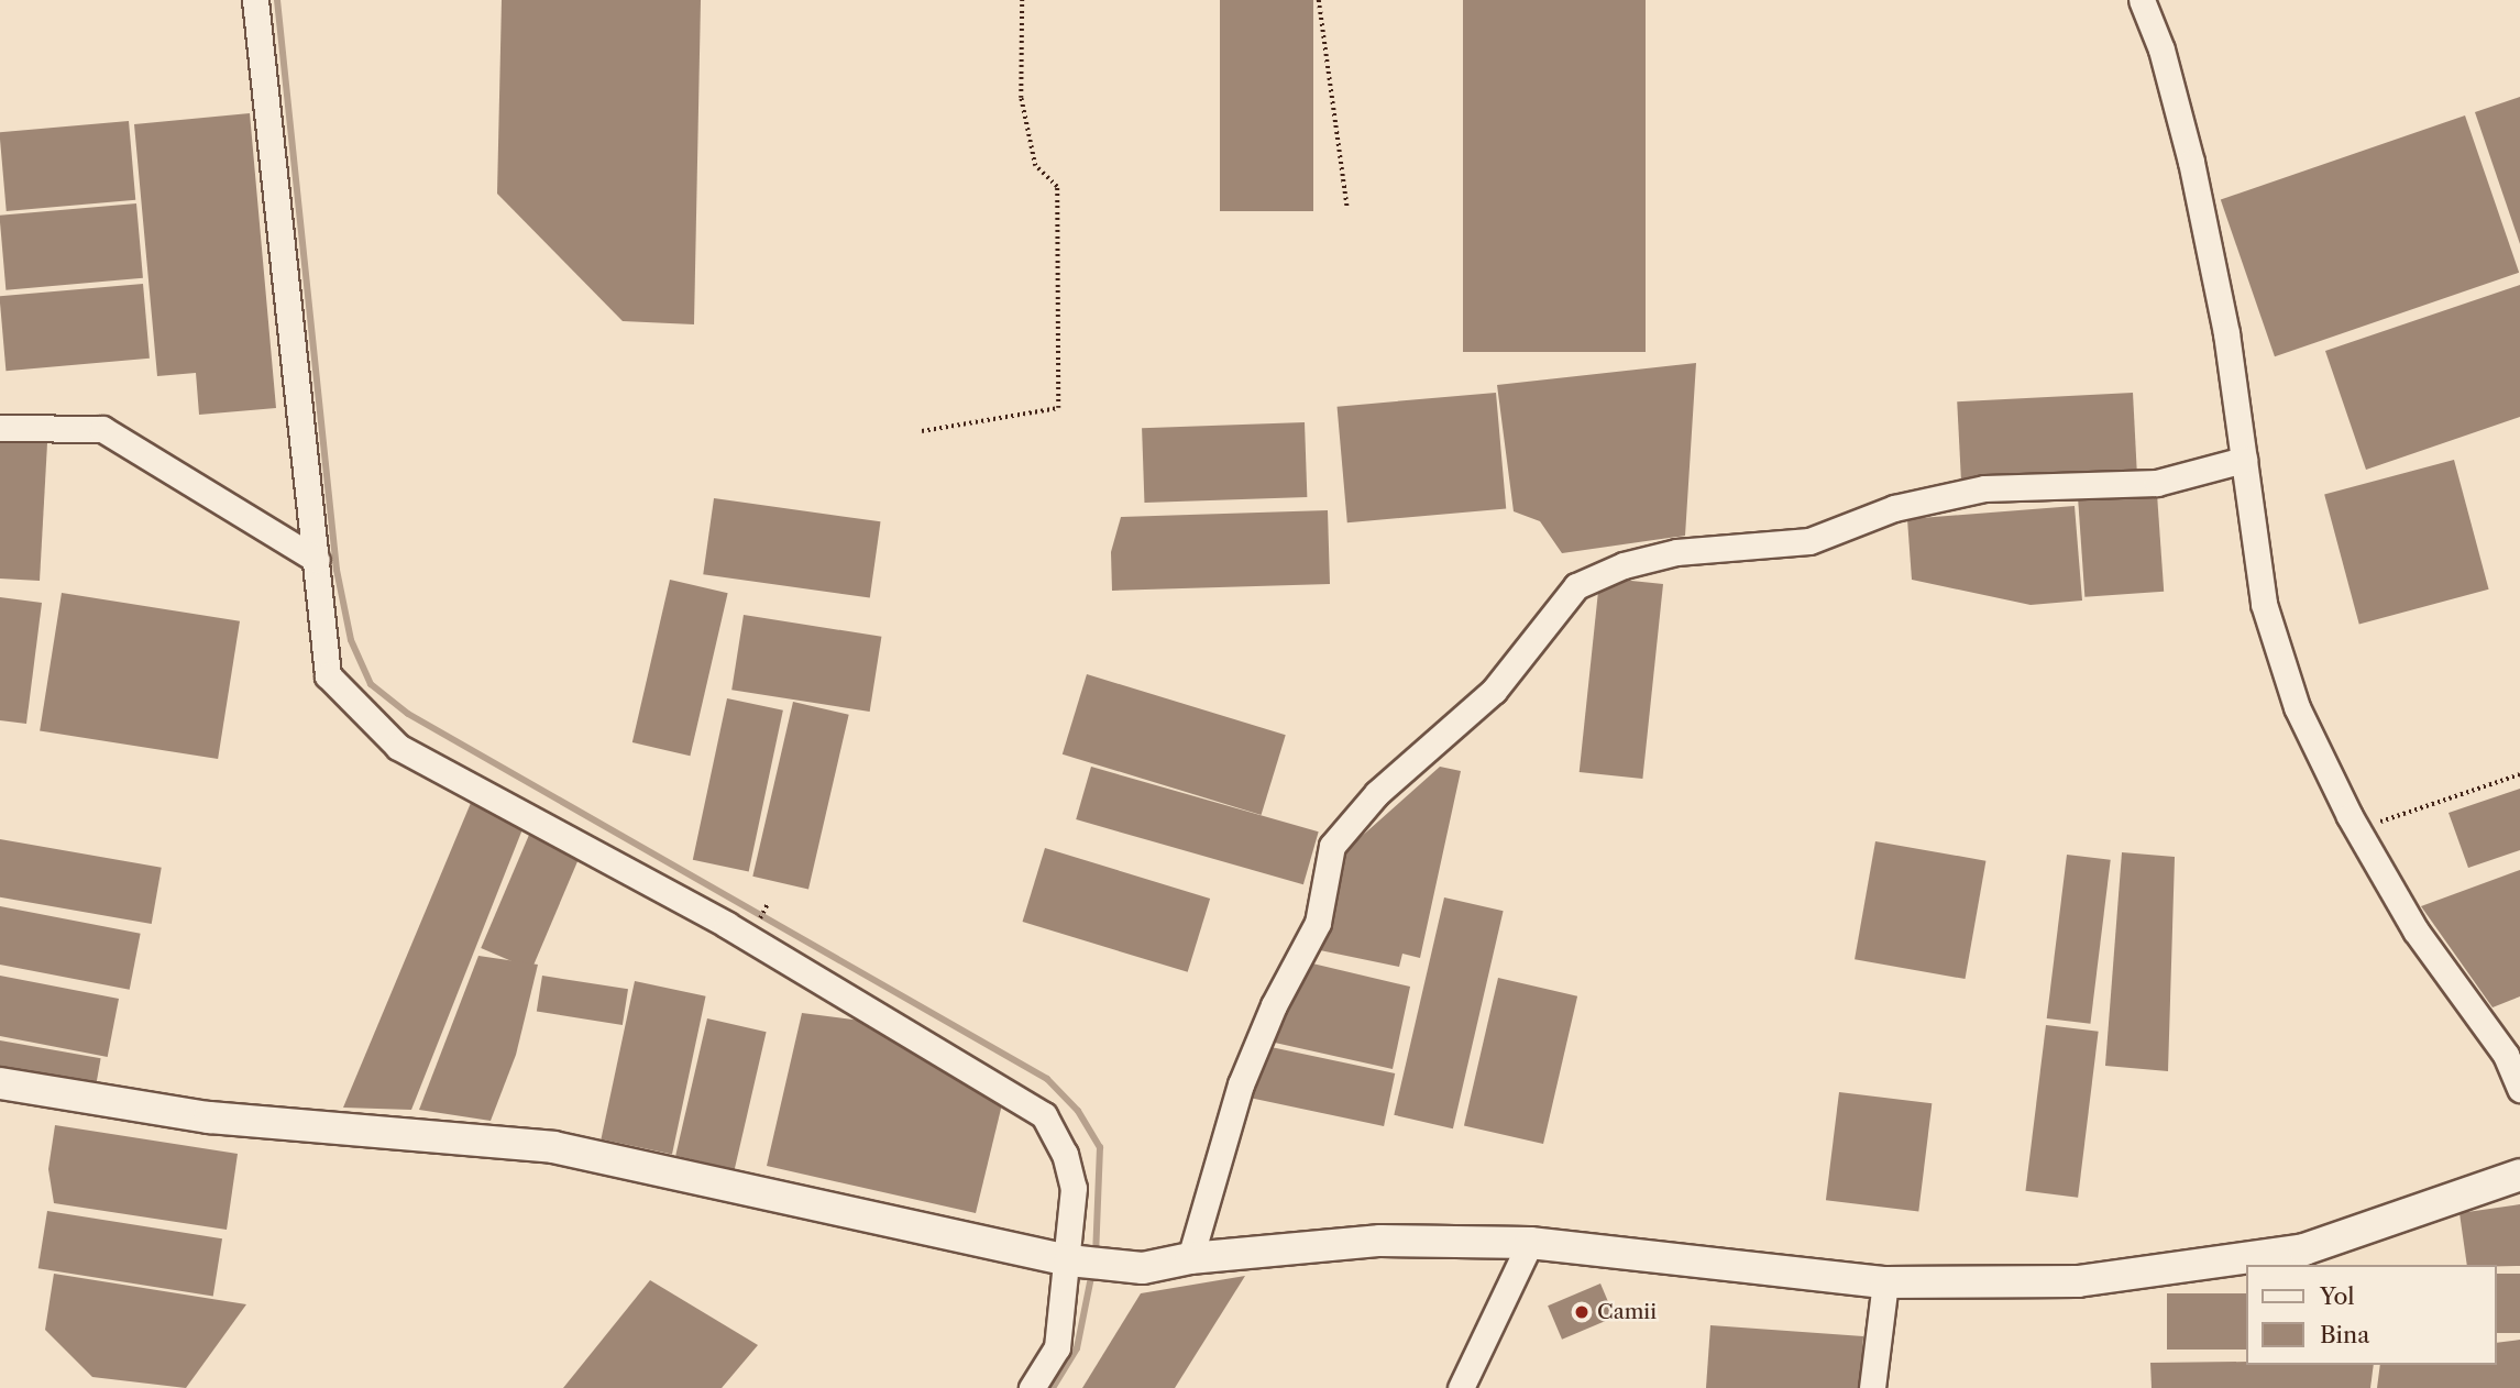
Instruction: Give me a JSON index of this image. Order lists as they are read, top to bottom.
{
  "places": ["Camii"],
  "legend": ["Yol", "Bina"]
}
